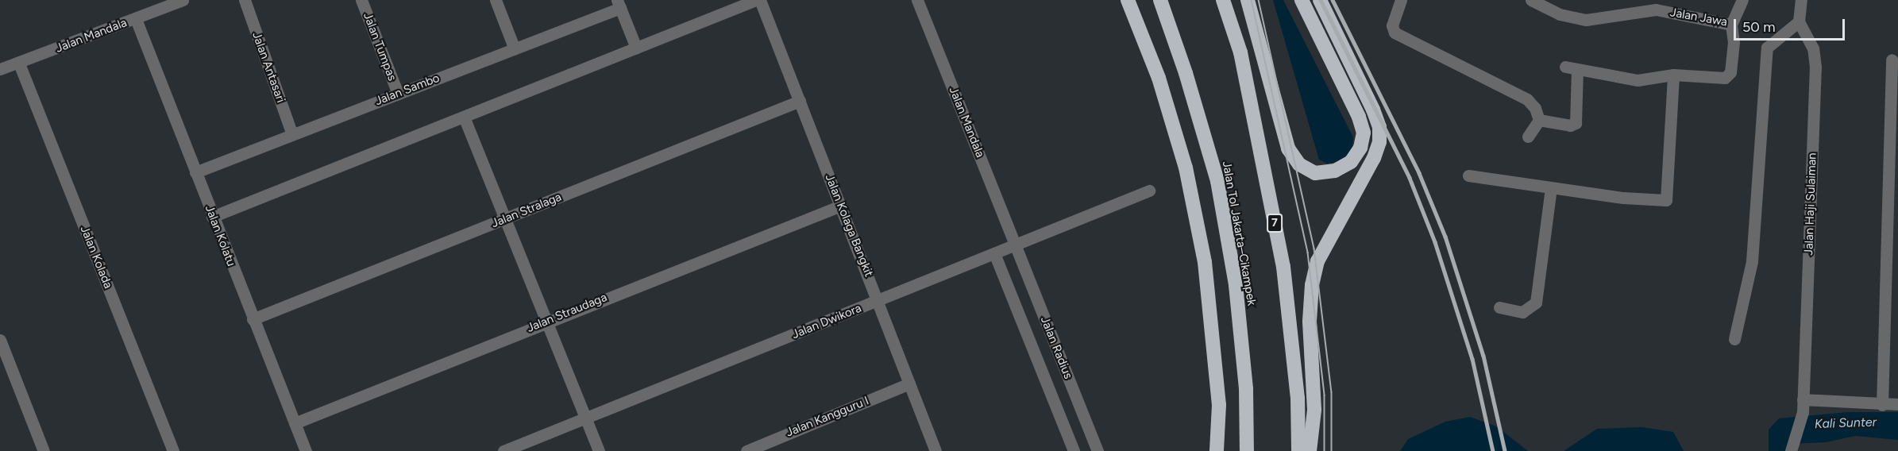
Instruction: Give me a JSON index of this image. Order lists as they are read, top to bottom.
{
  "streets": {
    "highway": ["7", "Jalan Tol Jakarta–Cikampek"],
    "street": [
      "Jalan Jawa",
      "Jalan Mandala",
      "Jalan Tumpas",
      "Jalan Antasari",
      "Jalan Sambo",
      "Jalan Haji Sulaiman",
      "Jalan Stralaga",
      "Jalan Kolaga Bangkit",
      "Jalan Kolatu",
      "Jalan Kolada",
      "Jalan Straudaga",
      "Jalan Dwikora",
      "Jalan Radius",
      "Jalan Kangguru I"
    ]
  },
  "crossings": [
    ["Jalan Mandala", "Jalan Kolatu"],
    ["Jalan Mandala", "Jalan Kolada"],
    ["Jalan Mandala", "Jalan Dwikora"],
    ["Jalan Mandala", "Jalan Radius"],
    ["Jalan Tumpas", "Jalan Sambo"],
    ["Jalan Antasari", "Jalan Sambo"],
    ["Jalan Sambo", "Jalan Kolatu"],
    ["Jalan Stralaga", "Jalan Kolaga Bangkit"],
    ["Jalan Stralaga", "Jalan Kolatu"],
    ["Jalan Kolaga Bangkit", "Jalan Straudaga"],
    ["Jalan Kolaga Bangkit", "Jalan Dwikora"],
    ["Jalan Kolaga Bangkit", "Jalan Kangguru I"],
    ["Jalan Kolatu", "Jalan Straudaga"],
    ["Jalan Dwikora", "Jalan Radius"]
  ],
  "water": ["Kali Sunter"],
  "scale_bar": "50 m"
}
